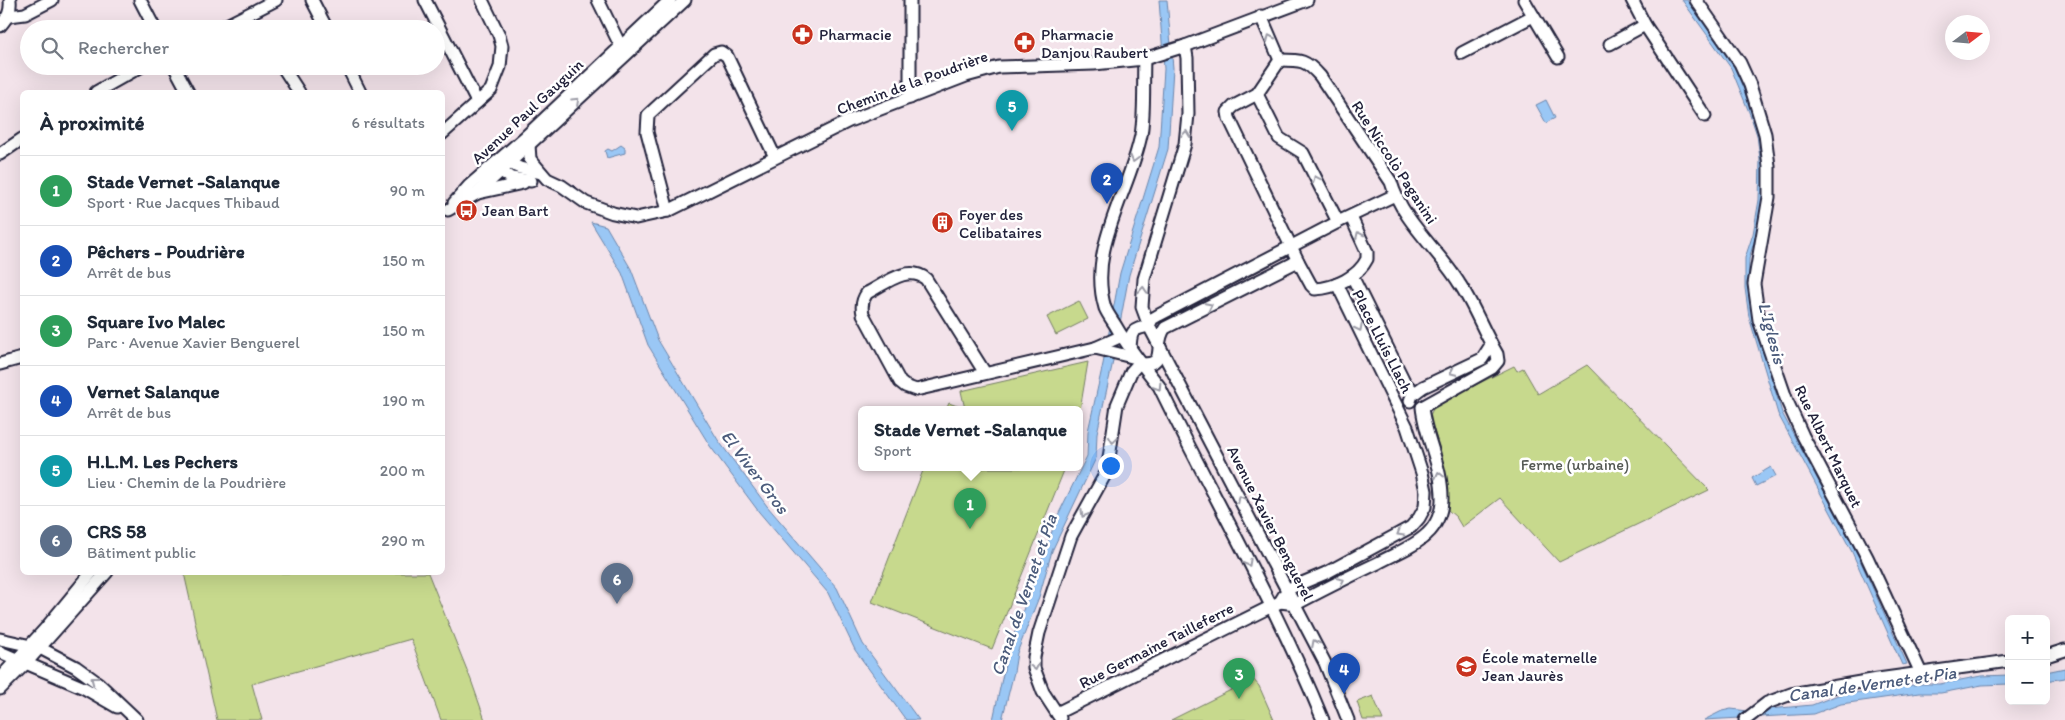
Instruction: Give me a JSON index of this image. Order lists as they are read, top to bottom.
{
  "streets": {
    "street": [
      "Chemin de la Poudrière",
      "Avenue Paul Gauguin",
      "Rue Niccolò Paganini",
      "Place Lluís Llach",
      "Rue Albert Marquet",
      "Avenue Xavier Benguerel",
      "Rue Germaine Tailleferre"
    ]
  },
  "crossings": [
    ["Chemin de la Poudrière", "Avenue Paul Gauguin"],
    ["Chemin de la Poudrière", "Avenue Xavier Benguerel"],
    ["Place Lluís Llach", "Avenue Xavier Benguerel"]
  ],
  "water": ["L'Iglesis", "El Viver Gros", "Canal de Vernet et Pia"],
  "parks": ["Ferme (urbaine)"],
  "places": {
    "pharmacy": ["Pharmacie", "Pharmacie Danjou Raubert"],
    "bus stop": ["Jean Bart"],
    "building": ["Foyer des Celibataires"],
    "school or university": ["École maternelle Jean Jaurès"]
  },
  "north": "right",
  "page": {
    "search": "Rechercher",
    "pins": [
      "5",
      "2",
      "1",
      "6",
      "4",
      "3"
    ],
    "heading": ["À proximité", "6 résultats"],
    "list": [
      {
        "mark": "1",
        "name": "Stade Vernet -Salanque",
        "note": "Sport · Rue Jacques Thibaud",
        "value": "90 m"
      },
      {
        "mark": "2",
        "name": "Pêchers - Poudrière",
        "note": "Arrêt de bus",
        "value": "150 m"
      },
      {
        "mark": "3",
        "name": "Square Ivo Malec",
        "note": "Parc · Avenue Xavier Benguerel",
        "value": "150 m"
      },
      {
        "mark": "4",
        "name": "Vernet Salanque",
        "note": "Arrêt de bus",
        "value": "190 m"
      },
      {
        "mark": "5",
        "name": "H.L.M. Les Pechers",
        "note": "Lieu · Chemin de la Poudrière",
        "value": "200 m"
      },
      {
        "mark": "6",
        "name": "CRS 58",
        "note": "Bâtiment public",
        "value": "290 m"
      }
    ],
    "popup": ["Stade Vernet -Salanque", "Sport"],
    "map_buttons": ["+", "−"]
  }
}
